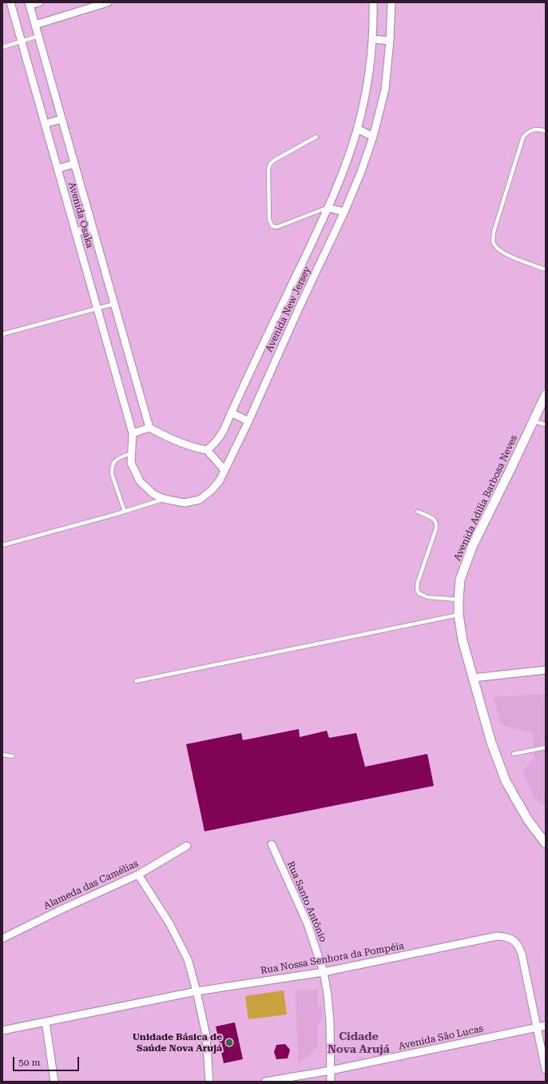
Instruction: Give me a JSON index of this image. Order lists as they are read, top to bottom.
{
  "streets": {
    "street": [
      "Avenida Osaka",
      "Avenida New Jersey",
      "Avenida Adilia Barbosa Neves",
      "Alameda das Camélias",
      "Rua Santo Antônio",
      "Rua Nossa Senhora da Pompéia",
      "Avenida São Lucas"
    ]
  },
  "crossings": [
    ["Avenida Osaka", "Avenida New Jersey"],
    ["Rua Santo Antônio", "Rua Nossa Senhora da Pompéia"],
    ["Rua Santo Antônio", "Avenida São Lucas"],
    ["Rua Nossa Senhora da Pompéia", "Avenida São Lucas"]
  ],
  "districts": ["Cidade Nova Arujá"],
  "places": ["Unidade Básica de Saúde Nova Arujá"],
  "scale_bar": "50 m"
}
